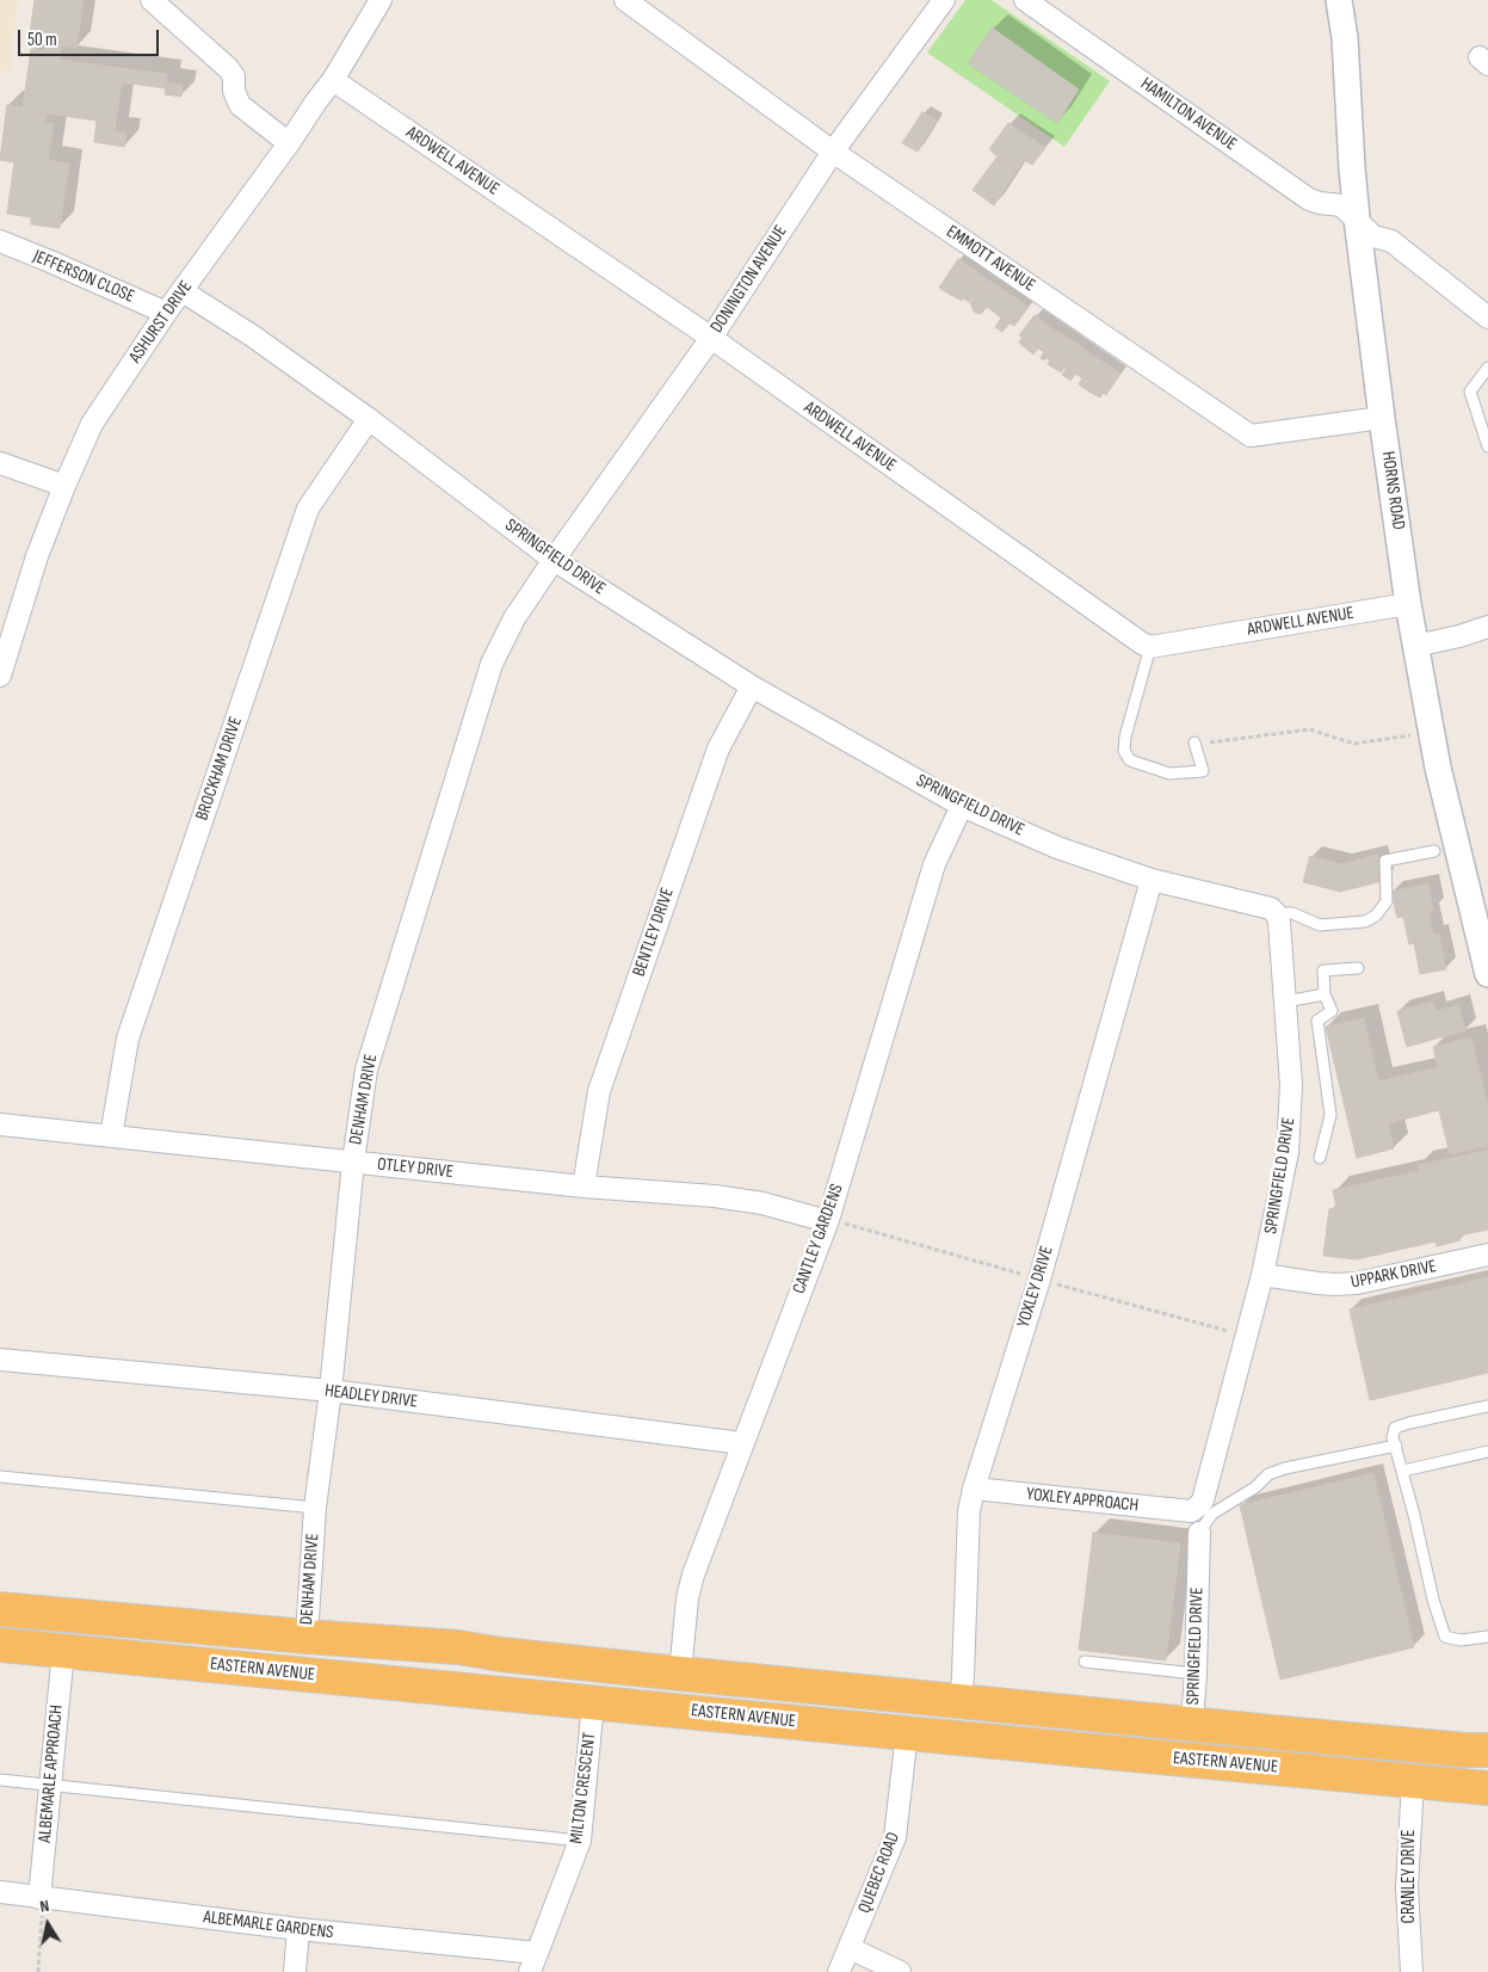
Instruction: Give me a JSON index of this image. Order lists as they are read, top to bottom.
{
  "streets": {
    "highway": ["EASTERN AVENUE"],
    "street": [
      "HAMILTON AVENUE",
      "ARDWELL AVENUE",
      "EMMOTT AVENUE",
      "JEFFERSON CLOSE",
      "DONINGTON AVENUE",
      "ASHURST DRIVE",
      "HORNS ROAD",
      "SPRINGFIELD DRIVE",
      "BROCKHAM DRIVE",
      "BENTLEY DRIVE",
      "DENHAM DRIVE",
      "OTLEY DRIVE",
      "CANTLEY GARDENS",
      "UPPARK DRIVE",
      "YOXLEY DRIVE",
      "HEADLEY DRIVE",
      "YOXLEY APPROACH",
      "ALBEMARLE APPROACH",
      "MILTON CRESCENT",
      "QUEBEC ROAD",
      "CRANLEY DRIVE",
      "ALBEMARLE GARDENS"
    ]
  },
  "crossings": [
    ["HAMILTON AVENUE", "HORNS ROAD"],
    ["ARDWELL AVENUE", "DONINGTON AVENUE"],
    ["ARDWELL AVENUE", "ASHURST DRIVE"],
    ["ARDWELL AVENUE", "HORNS ROAD"],
    ["EMMOTT AVENUE", "DONINGTON AVENUE"],
    ["EMMOTT AVENUE", "HORNS ROAD"],
    ["JEFFERSON CLOSE", "ASHURST DRIVE"],
    ["DONINGTON AVENUE", "SPRINGFIELD DRIVE"],
    ["DONINGTON AVENUE", "DENHAM DRIVE"],
    ["ASHURST DRIVE", "SPRINGFIELD DRIVE"],
    ["SPRINGFIELD DRIVE", "BROCKHAM DRIVE"],
    ["SPRINGFIELD DRIVE", "BENTLEY DRIVE"],
    ["SPRINGFIELD DRIVE", "DENHAM DRIVE"],
    ["SPRINGFIELD DRIVE", "CANTLEY GARDENS"],
    ["SPRINGFIELD DRIVE", "UPPARK DRIVE"],
    ["SPRINGFIELD DRIVE", "YOXLEY DRIVE"],
    ["SPRINGFIELD DRIVE", "YOXLEY APPROACH"],
    ["SPRINGFIELD DRIVE", "EASTERN AVENUE"],
    ["BROCKHAM DRIVE", "OTLEY DRIVE"],
    ["BENTLEY DRIVE", "OTLEY DRIVE"],
    ["DENHAM DRIVE", "OTLEY DRIVE"],
    ["DENHAM DRIVE", "HEADLEY DRIVE"],
    ["DENHAM DRIVE", "EASTERN AVENUE"],
    ["OTLEY DRIVE", "CANTLEY GARDENS"],
    ["CANTLEY GARDENS", "HEADLEY DRIVE"],
    ["CANTLEY GARDENS", "EASTERN AVENUE"],
    ["YOXLEY DRIVE", "YOXLEY APPROACH"],
    ["YOXLEY DRIVE", "EASTERN AVENUE"],
    ["EASTERN AVENUE", "ALBEMARLE APPROACH"],
    ["EASTERN AVENUE", "MILTON CRESCENT"],
    ["EASTERN AVENUE", "QUEBEC ROAD"],
    ["EASTERN AVENUE", "CRANLEY DRIVE"],
    ["ALBEMARLE APPROACH", "ALBEMARLE GARDENS"],
    ["MILTON CRESCENT", "ALBEMARLE GARDENS"]
  ],
  "scale_bar": "50 m",
  "north": "top"
}
